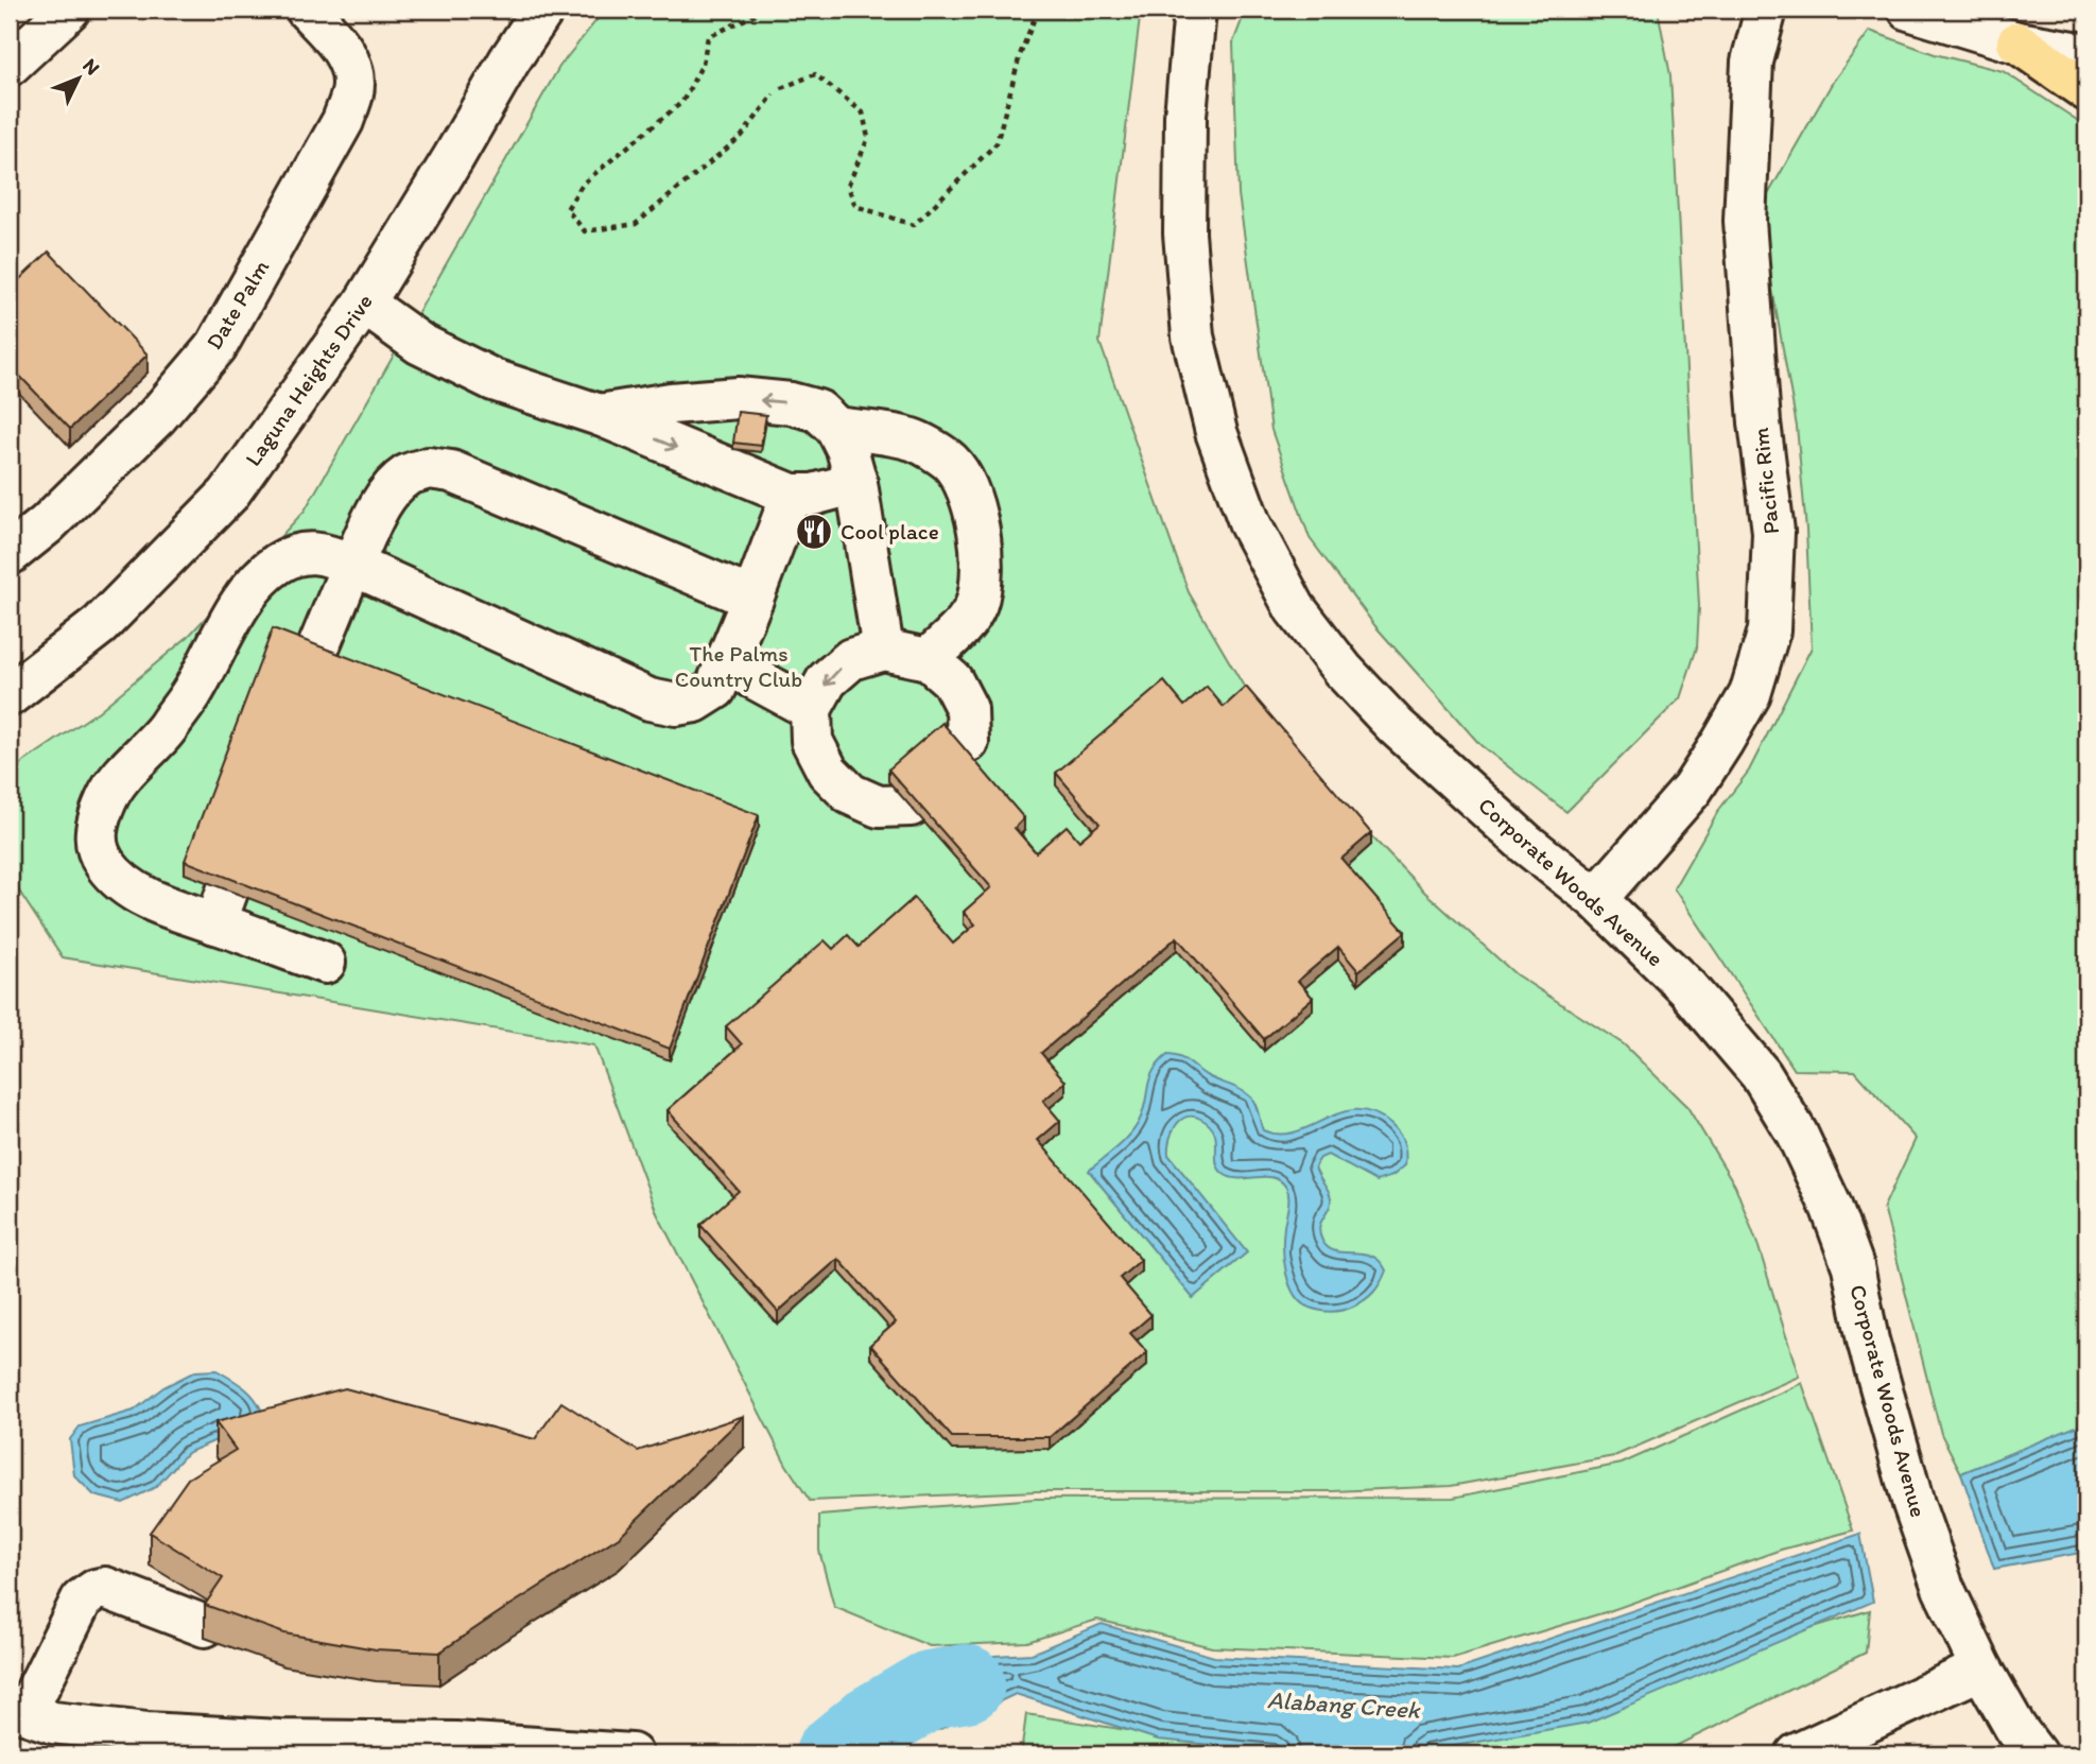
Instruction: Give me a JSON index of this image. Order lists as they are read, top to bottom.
{
  "streets": {
    "street": [
      "Date Palm",
      "Laguna Heights Drive",
      "Pacific Rim",
      "Corporate Woods Avenue"
    ]
  },
  "crossings": [
    ["Pacific Rim", "Corporate Woods Avenue"]
  ],
  "water": ["Alabang Creek"],
  "parks": ["The Palms Country Club"],
  "places": {
    "restaurant": ["Cool place"]
  },
  "north": "top right"
}
